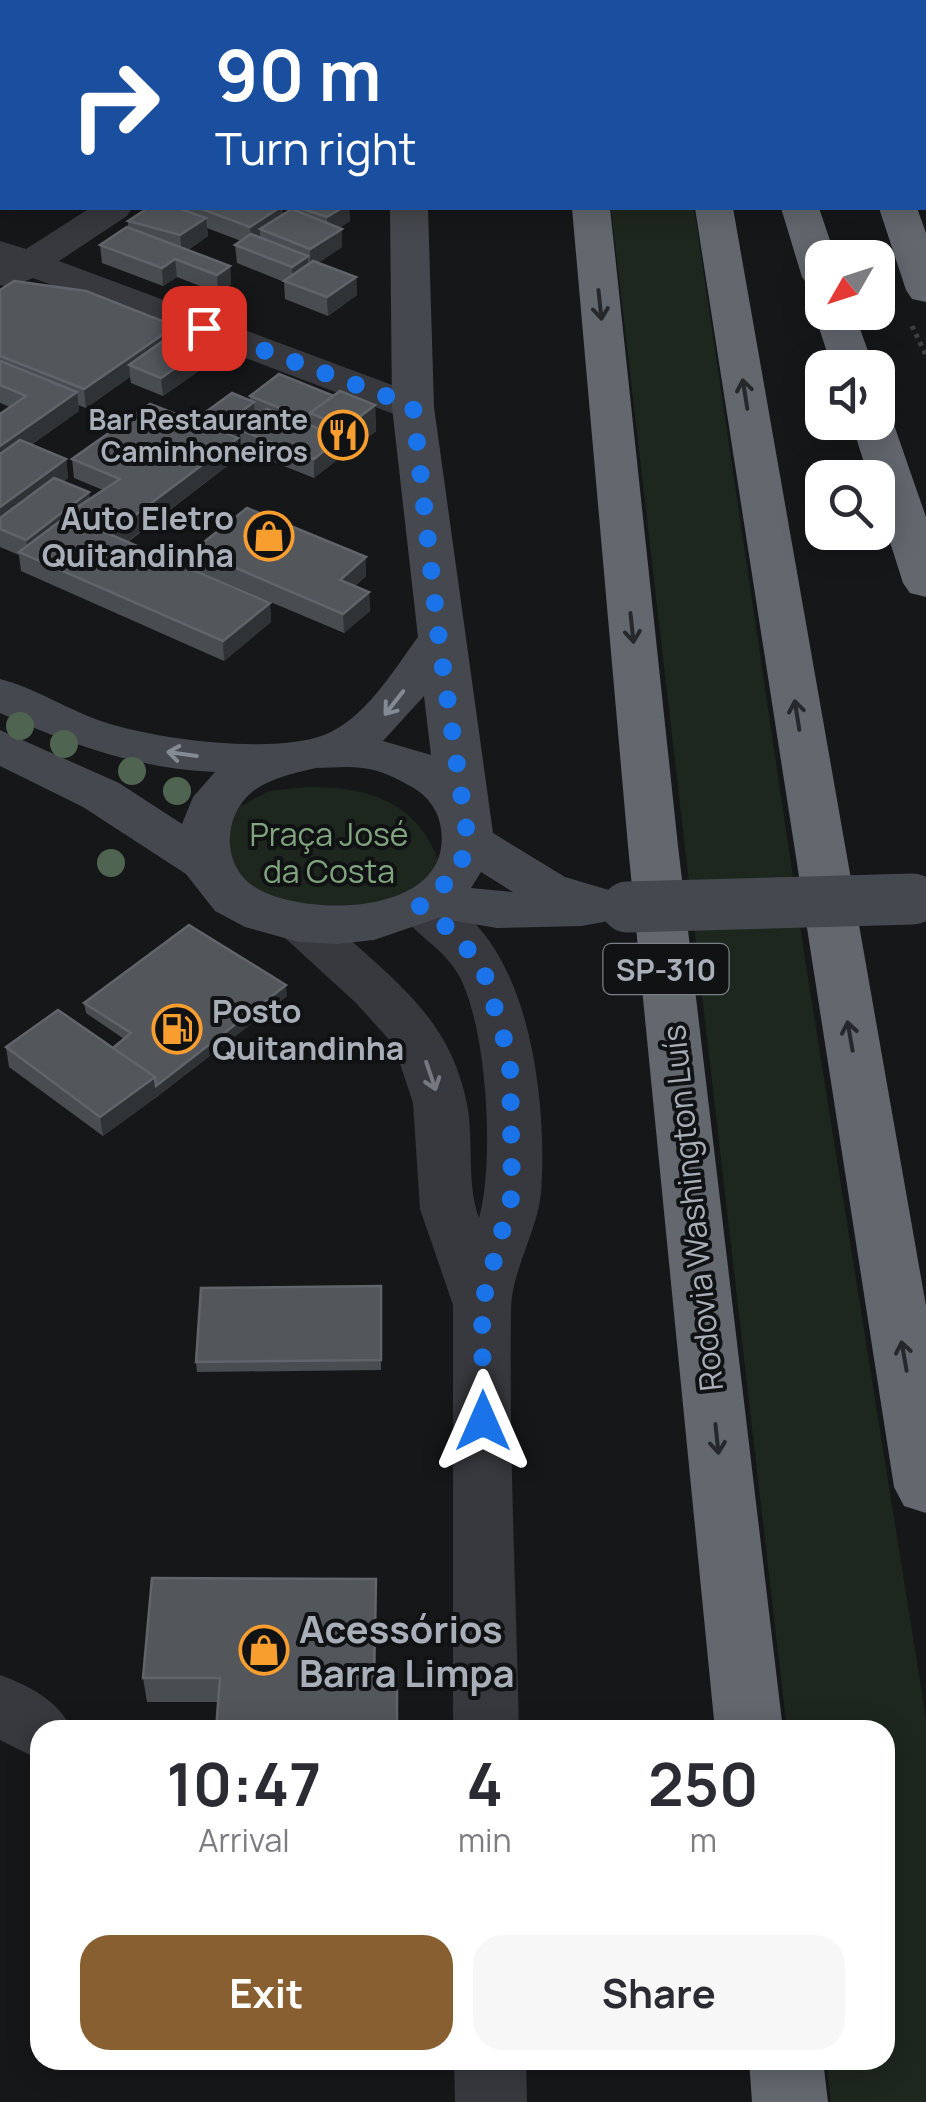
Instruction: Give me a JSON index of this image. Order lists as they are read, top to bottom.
{
  "streets": {
    "highway": ["SP-310", "Rodovia Washington Luís"]
  },
  "parks": ["Praça José da Costa"],
  "places": {
    "restaurant": ["Bar Restaurante Caminhoneiros"],
    "shop": ["Auto Eletro Quitandinha", "Acessórios Barra Limpa"],
    "fuel station": ["Posto Quitandinha"]
  },
  "north": "bottom left",
  "page": {
    "turn": ["90 m", "Turn right"],
    "eta": [
      "10:47",
      "Arrival",
      "4",
      "min",
      "250",
      "m"
    ],
    "buttons": ["Exit", "Share"]
  }
}
